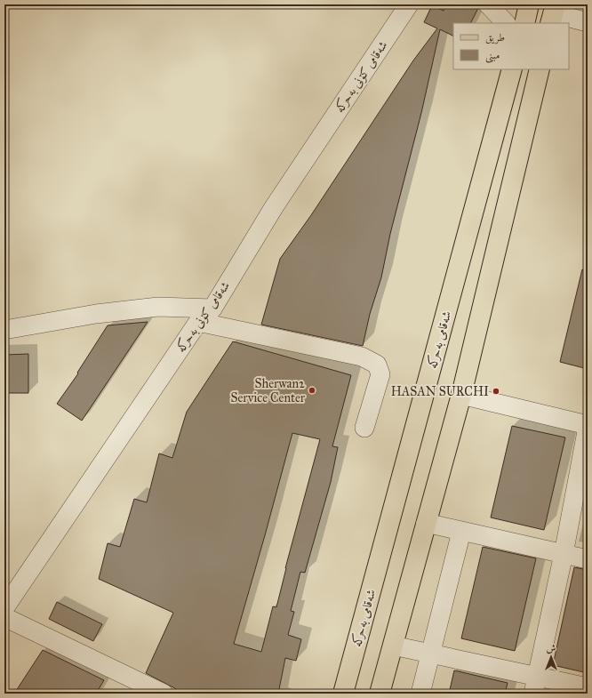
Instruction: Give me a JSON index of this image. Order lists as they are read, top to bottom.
{
  "streets": {
    "main road": ["شەقامی بەحرکە"],
    "street": ["شەقامی کۆنی بەحرکە"]
  },
  "places": ["Sherwan2 Service Center", "HASAN SURCHI"],
  "legend": ["طريق", "مبنى"],
  "north": "top"
}
